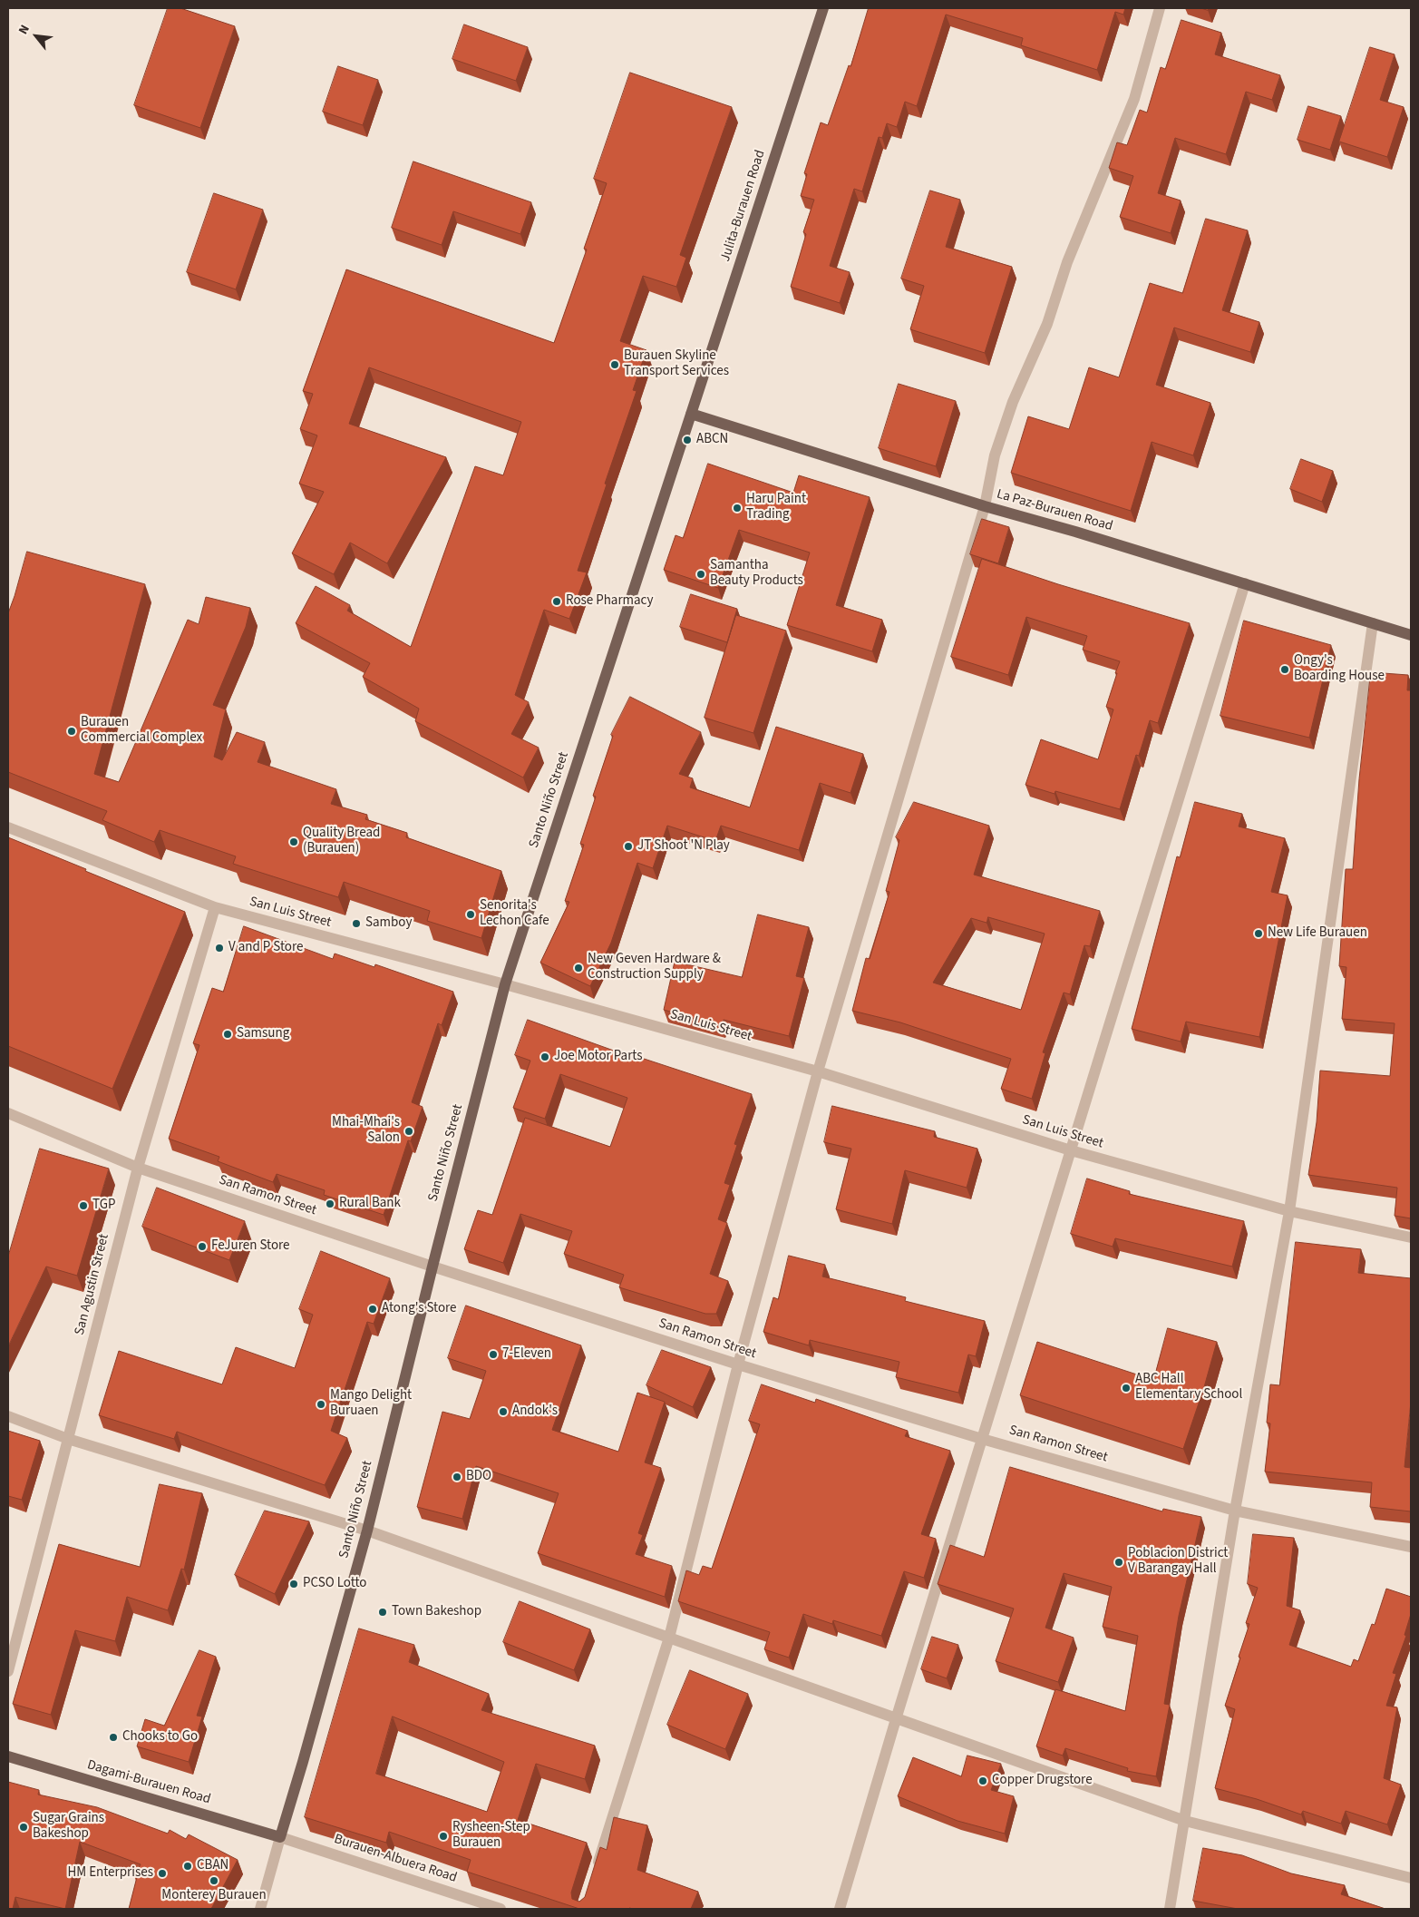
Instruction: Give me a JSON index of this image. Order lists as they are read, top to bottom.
{
  "streets": {
    "main road": [
      "Julita-Burauen Road",
      "La Paz-Burauen Road",
      "Santo Niño Street",
      "Dagami-Burauen Road"
    ],
    "street": [
      "San Luis Street",
      "San Ramon Street",
      "San Agustin Street",
      "Burauen-Albuera Road"
    ]
  },
  "crossings": [
    ["Julita-Burauen Road", "La Paz-Burauen Road"],
    ["Julita-Burauen Road", "Santo Niño Street"],
    ["La Paz-Burauen Road", "Santo Niño Street"],
    ["Santo Niño Street", "San Luis Street"],
    ["Santo Niño Street", "San Ramon Street"],
    ["Santo Niño Street", "Dagami-Burauen Road"],
    ["Santo Niño Street", "Burauen-Albuera Road"],
    ["San Luis Street", "San Agustin Street"],
    ["San Ramon Street", "San Agustin Street"],
    ["Dagami-Burauen Road", "Burauen-Albuera Road"]
  ],
  "places": [
    "Burauen Skyline Transport Services",
    "ABCN",
    "Haru Paint Trading",
    "Samantha Beauty Products",
    "Rose Pharmacy",
    "Ongy's Boarding House",
    "Burauen Commercial Complex",
    "Quality Bread (Burauen)",
    "JT Shoot 'N Play",
    "Senorita's Lechon Cafe",
    "Samboy",
    "New Life Burauen",
    "V and P Store",
    "New Geven Hardware & Construction Supply",
    "Samsung",
    "Joe Motor Parts",
    "Mhai-Mhai's Salon",
    "Rural Bank",
    "TGP",
    "FeJuren Store",
    "Atong's Store",
    "7-Eleven",
    "ABC Hall Elementary School",
    "Mango Delight Buruaen",
    "Andok's",
    "BDO",
    "Poblacion District V Barangay Hall",
    "PCSO Lotto",
    "Town Bakeshop",
    "Chooks to Go",
    "Copper Drugstore",
    "Sugar Grains Bakeshop",
    "Rysheen-Step Burauen",
    "CBAN",
    "HM Enterprises",
    "Monterey Burauen"
  ],
  "north": "top left"
}
